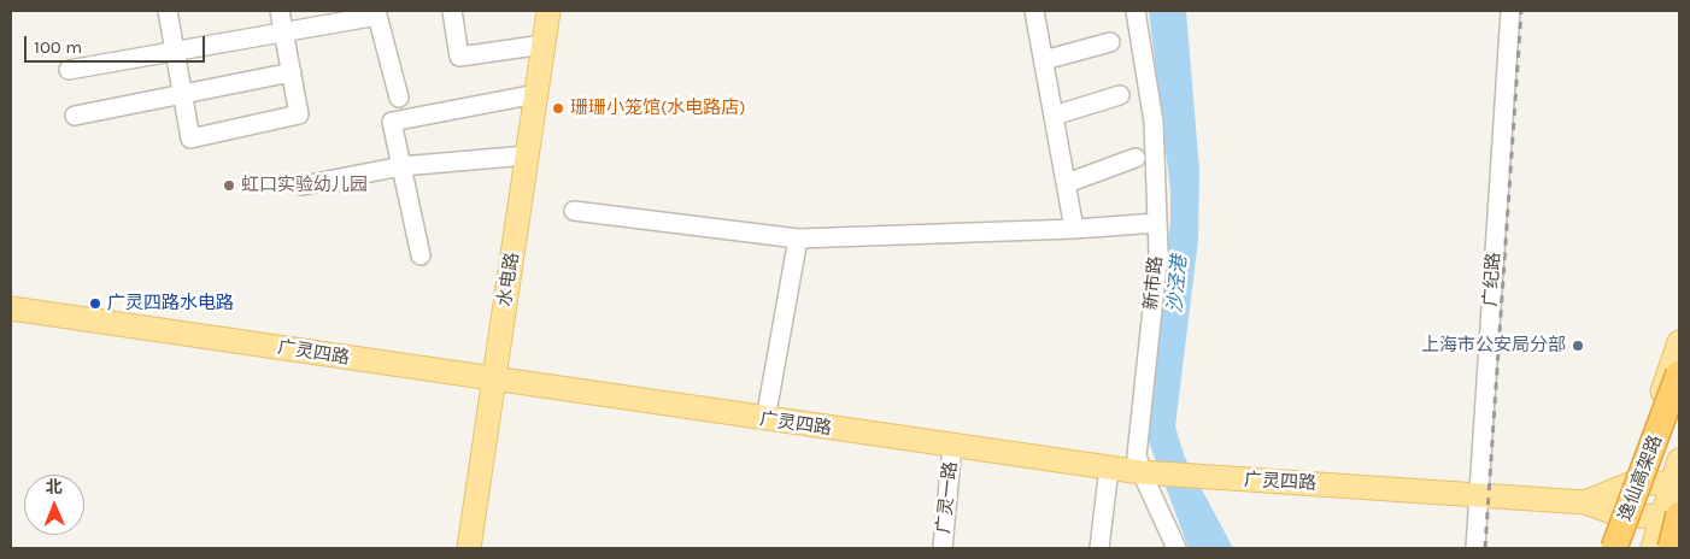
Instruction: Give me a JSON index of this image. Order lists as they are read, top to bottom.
{
  "streets": {
    "highway": ["逸仙高架路"],
    "main road": ["水电路", "广灵四路"],
    "street": ["广纪路", "新市路", "广灵一路"]
  },
  "crossings": [
    ["水电路", "广灵四路"],
    ["广纪路", "广灵四路"],
    ["新市路", "广灵四路"],
    ["广灵四路", "逸仙高架路"],
    ["广灵四路", "广灵一路"]
  ],
  "water": ["沙泾港"],
  "places": [
    "珊珊小笼馆(水电路店)",
    "虹口实验幼儿园",
    "广灵四路水电路",
    "上海市公安局分部"
  ],
  "scale_bar": "100 m",
  "north": "top"
}
